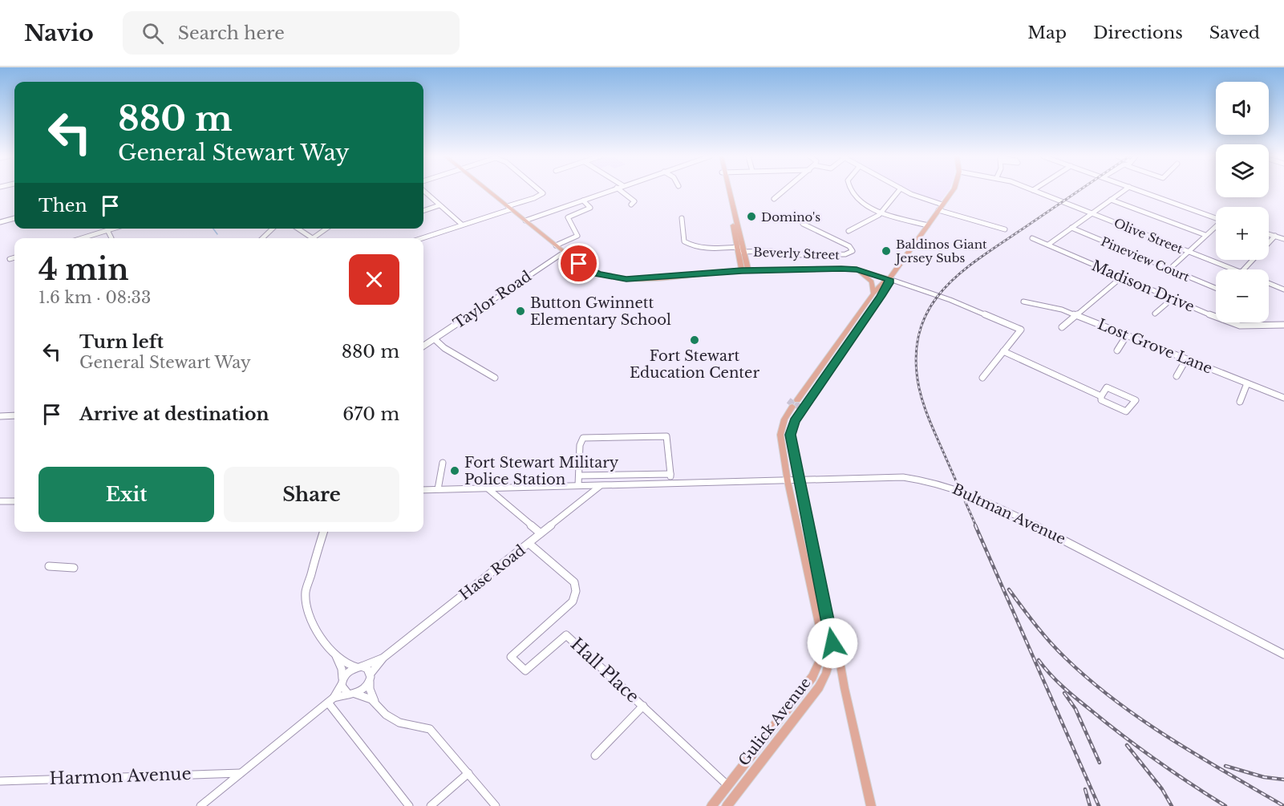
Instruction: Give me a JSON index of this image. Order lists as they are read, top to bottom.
{
  "streets": {
    "main road": ["Gulick Avenue"],
    "street": [
      "Olive Street",
      "Beverly Street",
      "Pineview Court",
      "Madison Drive",
      "Taylor Road",
      "Lost Grove Lane",
      "Bultman Avenue",
      "Hase Road",
      "Hall Place",
      "Harmon Avenue"
    ]
  },
  "crossings": [
    ["Bultman Avenue", "Hase Road"],
    ["Bultman Avenue", "Gulick Avenue"],
    ["Hase Road", "Hall Place"]
  ],
  "places": [
    "Domino's",
    "Baldinos Giant Jersey Subs",
    "Button Gwinnett Elementary School",
    "Fort Stewart Education Center",
    "Fort Stewart Military Police Station"
  ],
  "page": {
    "header": "Navio",
    "search": "Search here",
    "nav": ["Map", "Directions", "Saved"],
    "map_buttons": ["+", "−"],
    "turn": ["880 m", "General Stewart Way"],
    "then": "Then",
    "heading": ["4 min", "1.6 km · 08:33"],
    "list": [
      {
        "name": "Turn left",
        "note": "General Stewart Way",
        "value": "880 m"
      },
      {
        "name": "Arrive at destination",
        "value": "670 m"
      }
    ],
    "buttons": ["Exit", "Share"]
  }
}
